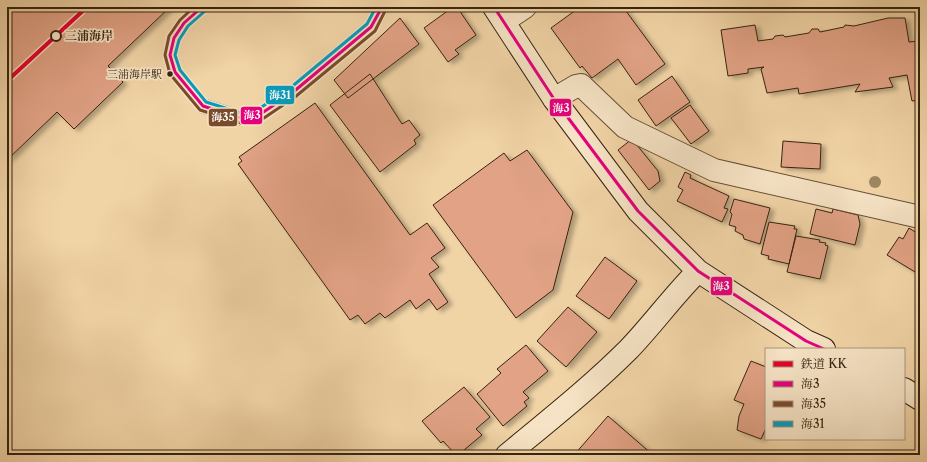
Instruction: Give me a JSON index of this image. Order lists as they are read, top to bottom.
{
  "places": ["三浦海岸", "三浦海岸駅"],
  "lines": [
    "rail line KK",
    "transit line 海3",
    "transit line 海35",
    "transit line 海31"
  ],
  "legend": [
    "鉄道 KK",
    "海3",
    "海35",
    "海31"
  ]
}
